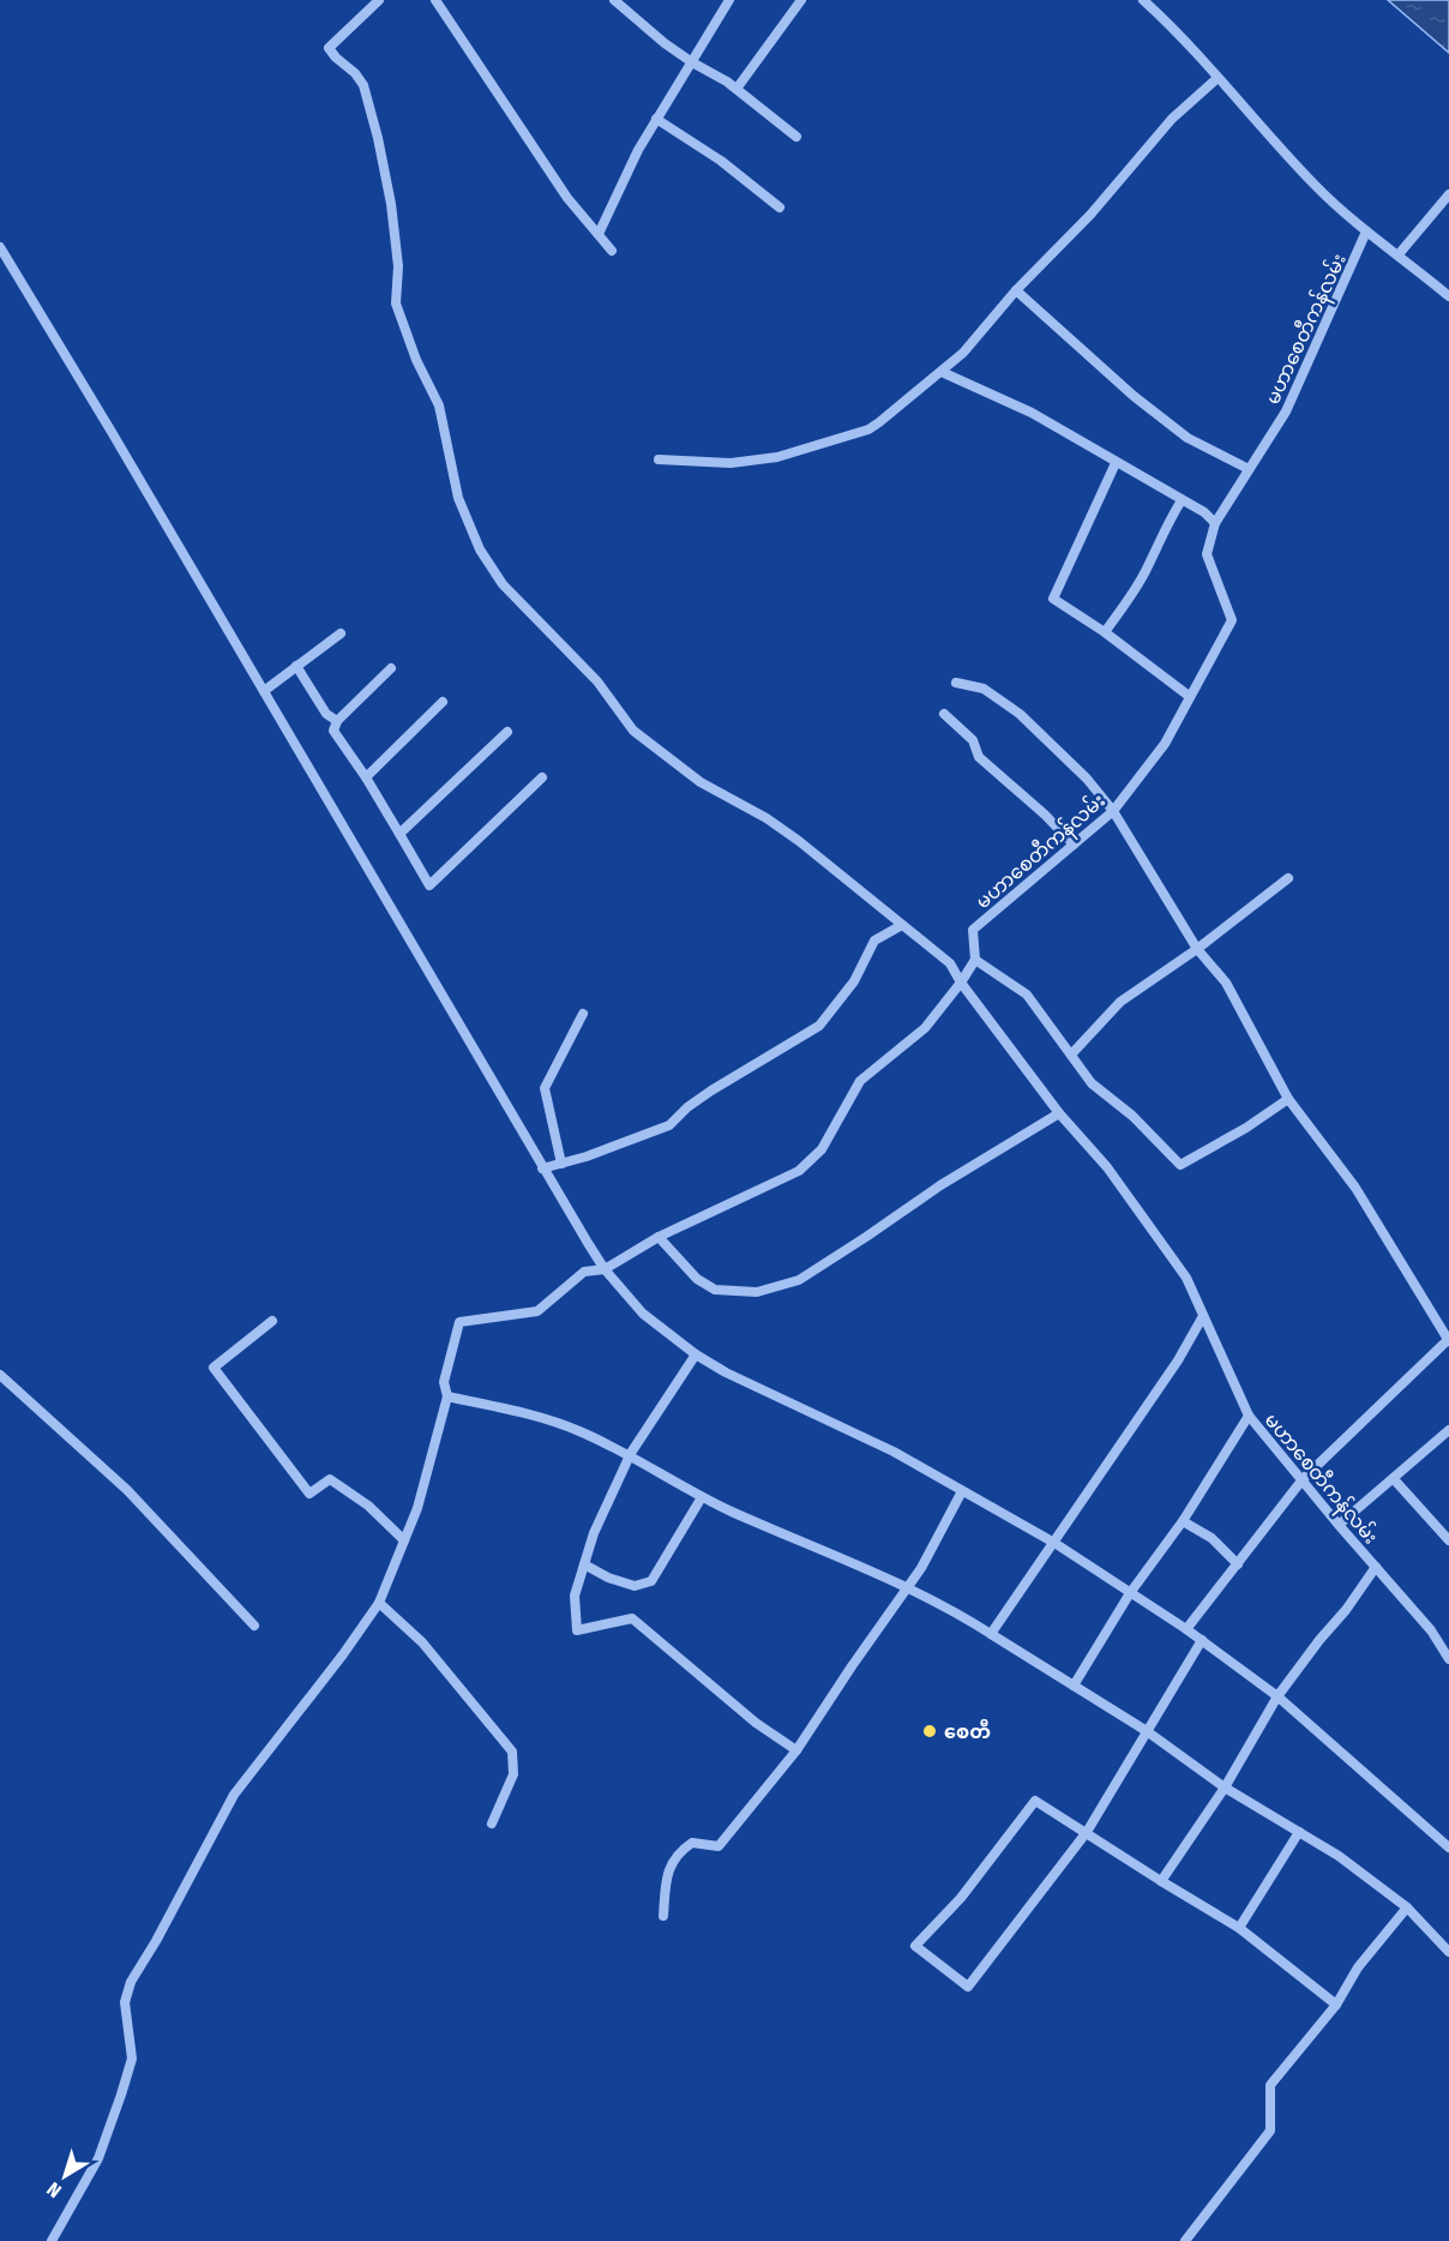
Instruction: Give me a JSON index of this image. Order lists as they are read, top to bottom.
{
  "streets": {
    "street": ["မဟာစေတီကန်လမ်း"]
  },
  "places": ["စေတီ"],
  "north": "bottom left"
}
